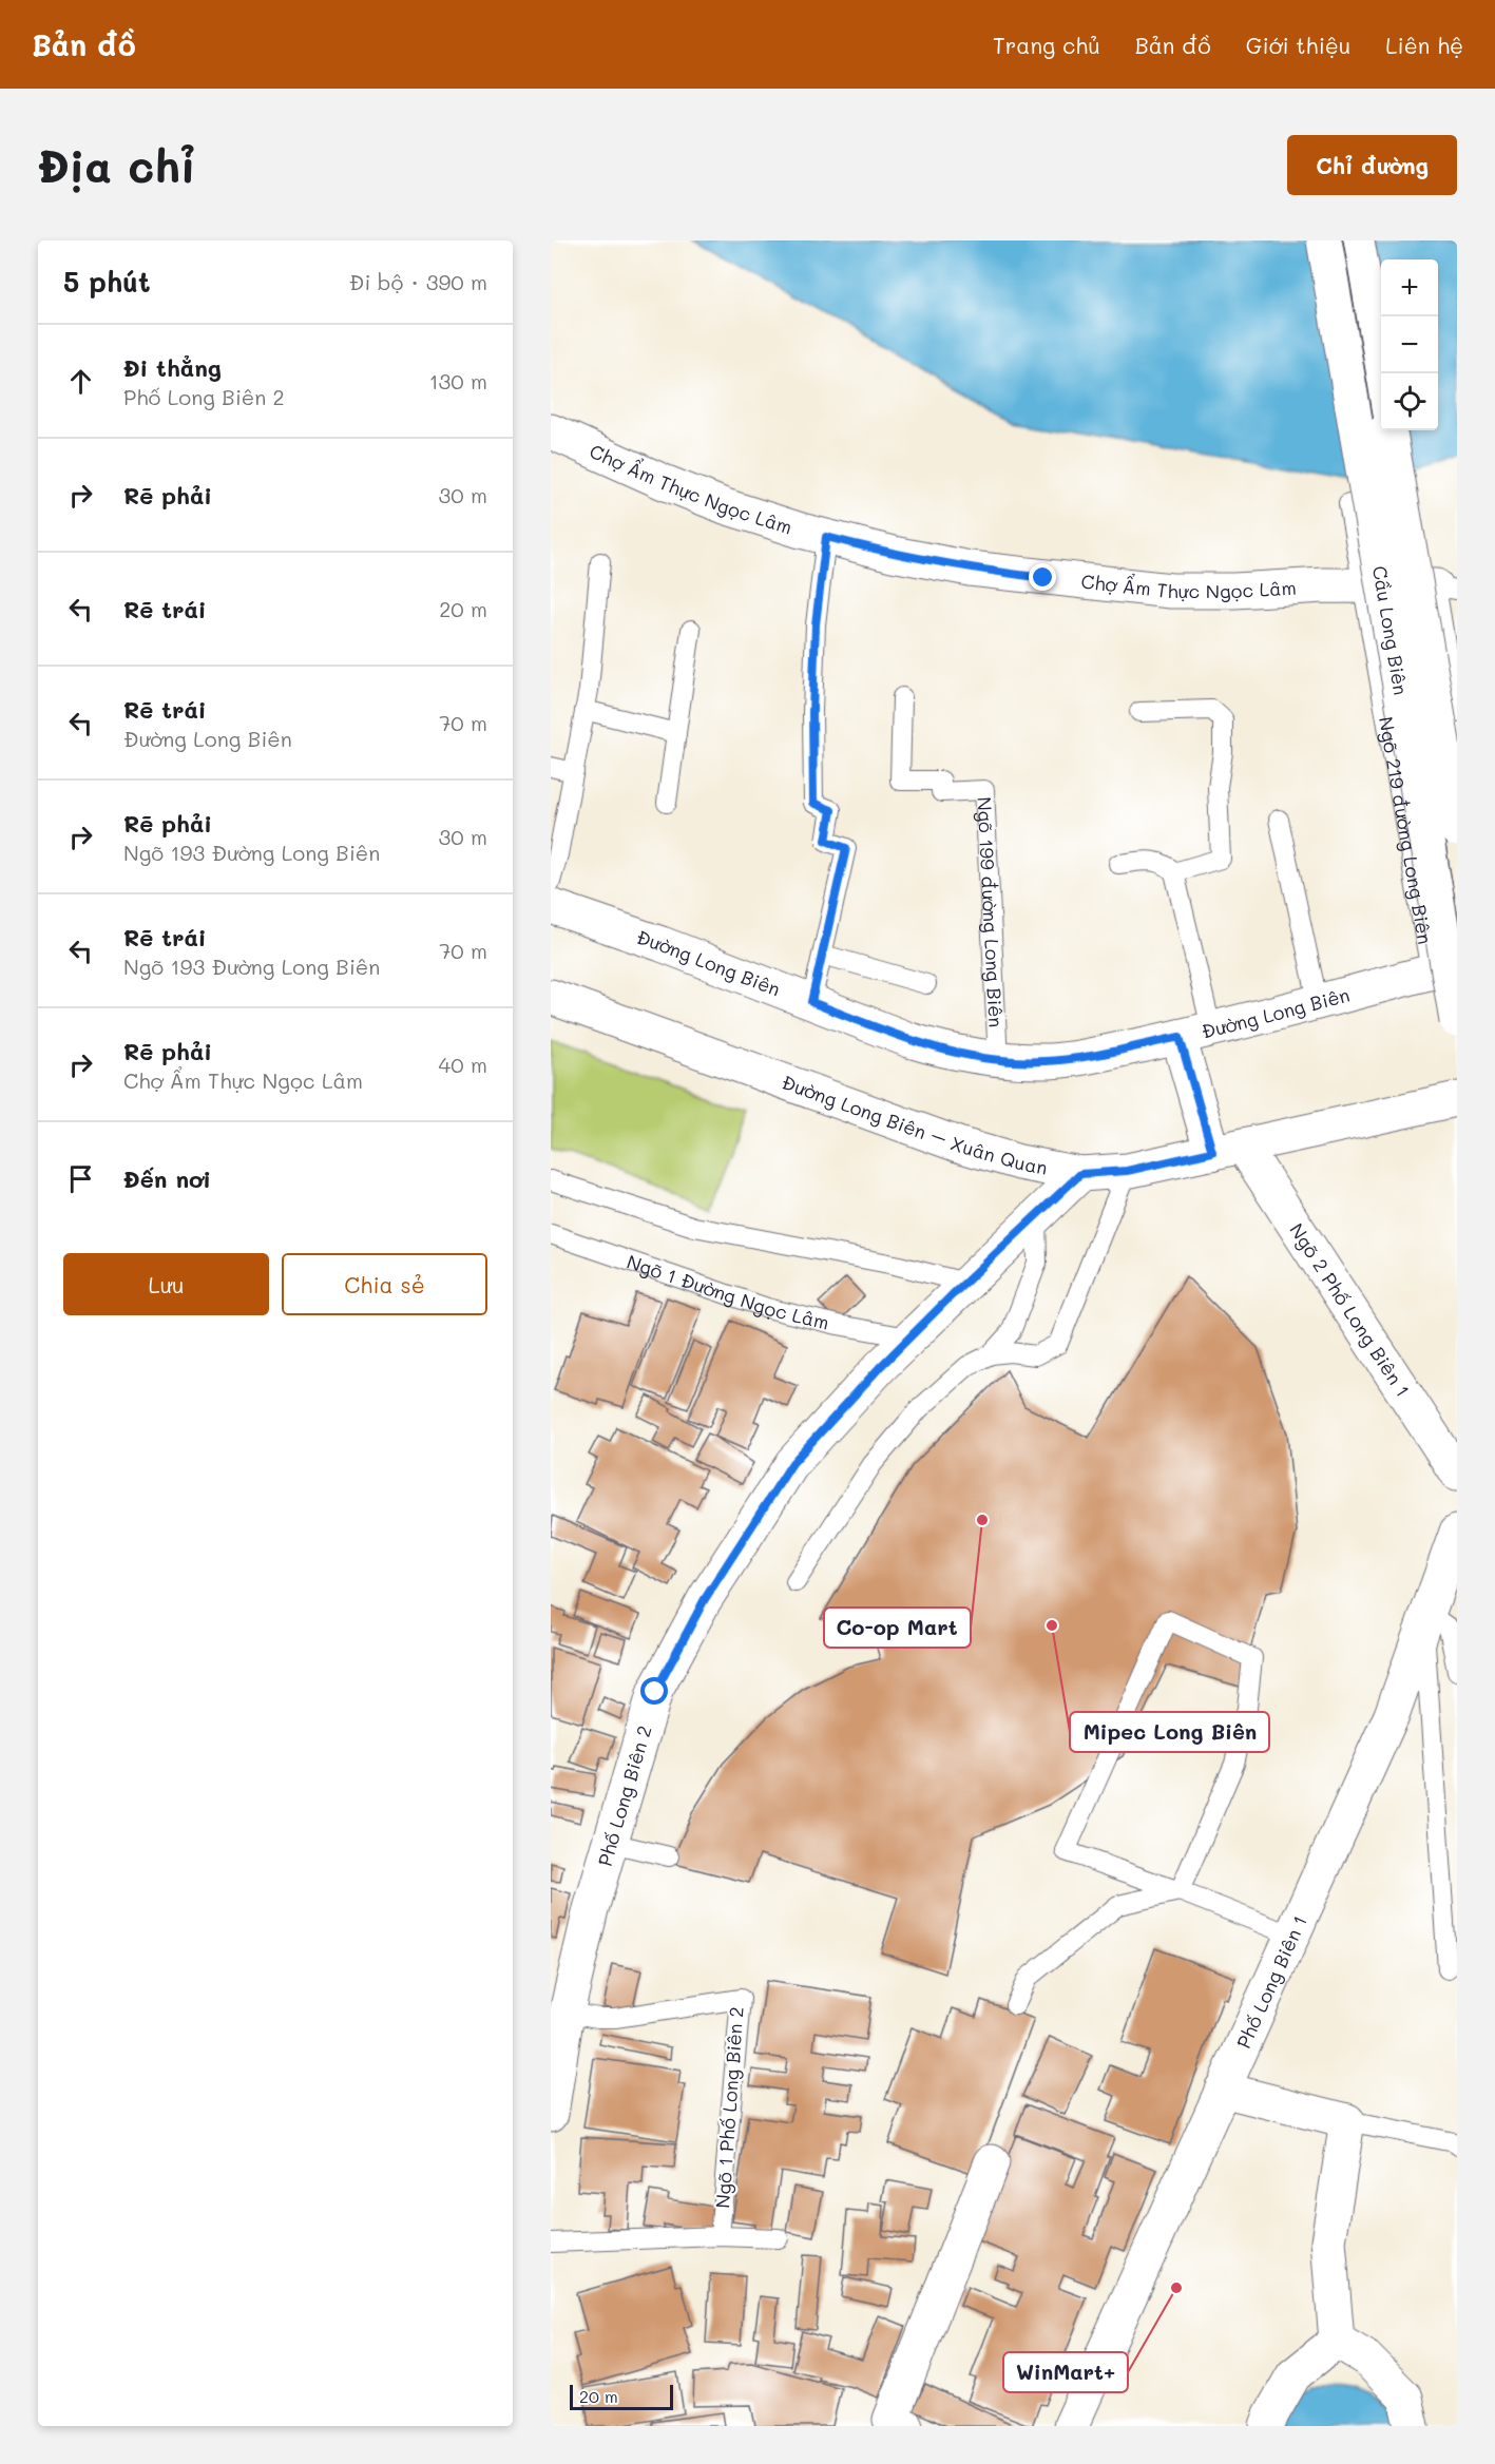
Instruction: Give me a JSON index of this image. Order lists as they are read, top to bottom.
{
  "streets": {
    "street": [
      "Chợ Ẩm Thực Ngọc Lâm",
      "Cầu Long Biên",
      "Đường Long Biên",
      "Đường Long Biên – Xuân Quan",
      "Ngõ 2 Phố Long Biên 1",
      "Phố Long Biên 2",
      "Phố Long Biên 1"
    ],
    "lane": [
      "Ngõ 219 đường Long Biên",
      "Ngõ 199 đường Long Biên",
      "Ngõ 1 Đường Ngọc Lâm",
      "Ngõ 1 Phố Long Biên 2"
    ]
  },
  "crossings": [
    ["Chợ Ẩm Thực Ngọc Lâm", "Ngõ 219 đường Long Biên"],
    ["Ngõ 219 đường Long Biên", "Đường Long Biên"],
    ["Ngõ 199 đường Long Biên", "Đường Long Biên"],
    ["Đường Long Biên", "Ngõ 2 Phố Long Biên 1"],
    ["Đường Long Biên – Xuân Quan", "Ngõ 2 Phố Long Biên 1"],
    ["Đường Long Biên – Xuân Quan", "Phố Long Biên 2"],
    ["Ngõ 1 Đường Ngọc Lâm", "Phố Long Biên 2"],
    ["Phố Long Biên 2", "Ngõ 1 Phố Long Biên 2"]
  ],
  "places": ["Co-op Mart", "Mipec Long Biên", "WinMart+"],
  "scale_bar": "20 m",
  "page": {
    "header": "Bản đồ",
    "nav": [
      "Trang chủ",
      "Bản đồ",
      "Giới thiệu",
      "Liên hệ"
    ],
    "buttons": [
      "Chỉ đường",
      ["Lưu", "Chia sẻ"]
    ],
    "title": "Địa chỉ",
    "heading": ["5 phút", "Đi bộ · 390 m"],
    "map_buttons": ["+", "−"],
    "list": [
      ["Đi thẳng", "Phố Long Biên 2", "130 m"],
      ["Rẽ phải", "30 m"],
      ["Rẽ trái", "20 m"],
      ["Rẽ trái", "Đường Long Biên", "70 m"],
      ["Rẽ phải", "Ngõ 193 Đường Long Biên", "30 m"],
      ["Rẽ trái", "Ngõ 193 Đường Long Biên", "70 m"],
      ["Rẽ phải", "Chợ Ẩm Thực Ngọc Lâm", "40 m"],
      "Đến nơi"
    ],
    "scale": "20 m"
  }
}
